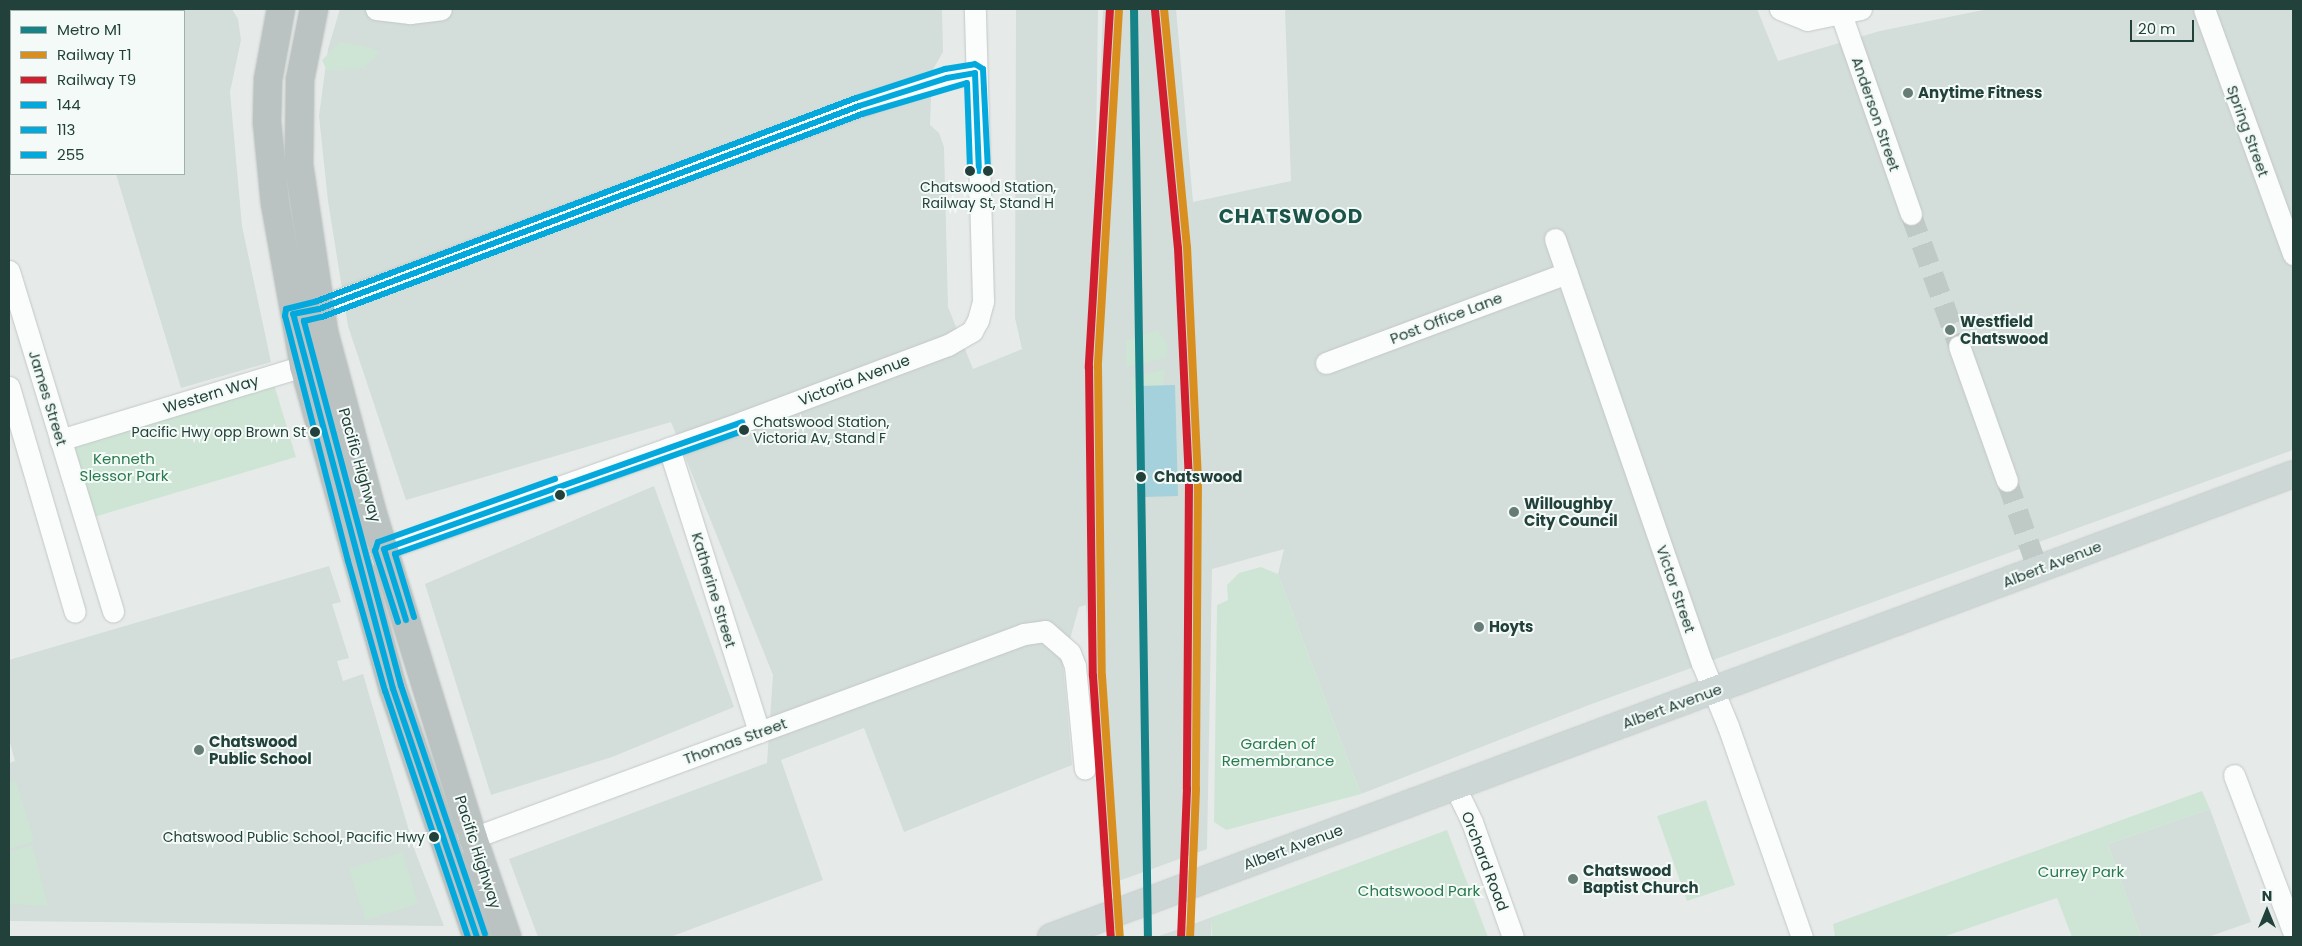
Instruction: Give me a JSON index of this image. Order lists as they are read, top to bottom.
{
  "streets": {
    "highway": ["Pacific Highway"],
    "main road": ["Albert Avenue"],
    "street": [
      "Anderson Street",
      "Spring Street",
      "Post Office Lane",
      "Victoria Avenue",
      "Western Way",
      "James Street",
      "Victor Street",
      "Katherine Street",
      "Thomas Street",
      "Orchard Road"
    ]
  },
  "crossings": [
    ["Post Office Lane", "Victor Street"],
    ["Victoria Avenue", "Pacific Highway"],
    ["Victoria Avenue", "Katherine Street"],
    ["Western Way", "James Street"],
    ["Western Way", "Pacific Highway"],
    ["Pacific Highway", "Thomas Street"],
    ["Albert Avenue", "Victor Street"],
    ["Albert Avenue", "Orchard Road"],
    ["Katherine Street", "Thomas Street"]
  ],
  "districts": ["CHATSWOOD"],
  "parks": [
    "Kenneth Slessor Park",
    "Garden of Remembrance",
    "Currey Park",
    "Chatswood Park"
  ],
  "places": [
    "Anytime Fitness",
    "Chatswood Station, Railway St, Stand H",
    "Westfield Chatswood",
    "Chatswood Station, Victoria Av, Stand F",
    "Pacific Hwy opp Brown St",
    "Chatswood",
    "Willoughby City Council",
    "Hoyts",
    "Chatswood Public School",
    "Chatswood Public School, Pacific Hwy",
    "Chatswood Baptist Church"
  ],
  "lines": [
    "metro line M1",
    "rail line T1",
    "rail line T9",
    "transit line 255",
    "transit line 144",
    "transit line 113"
  ],
  "legend": [
    "Metro M1",
    "Railway T1",
    "Railway T9",
    "144",
    "113",
    "255"
  ],
  "scale_bar": "20 m",
  "north": "top"
}
